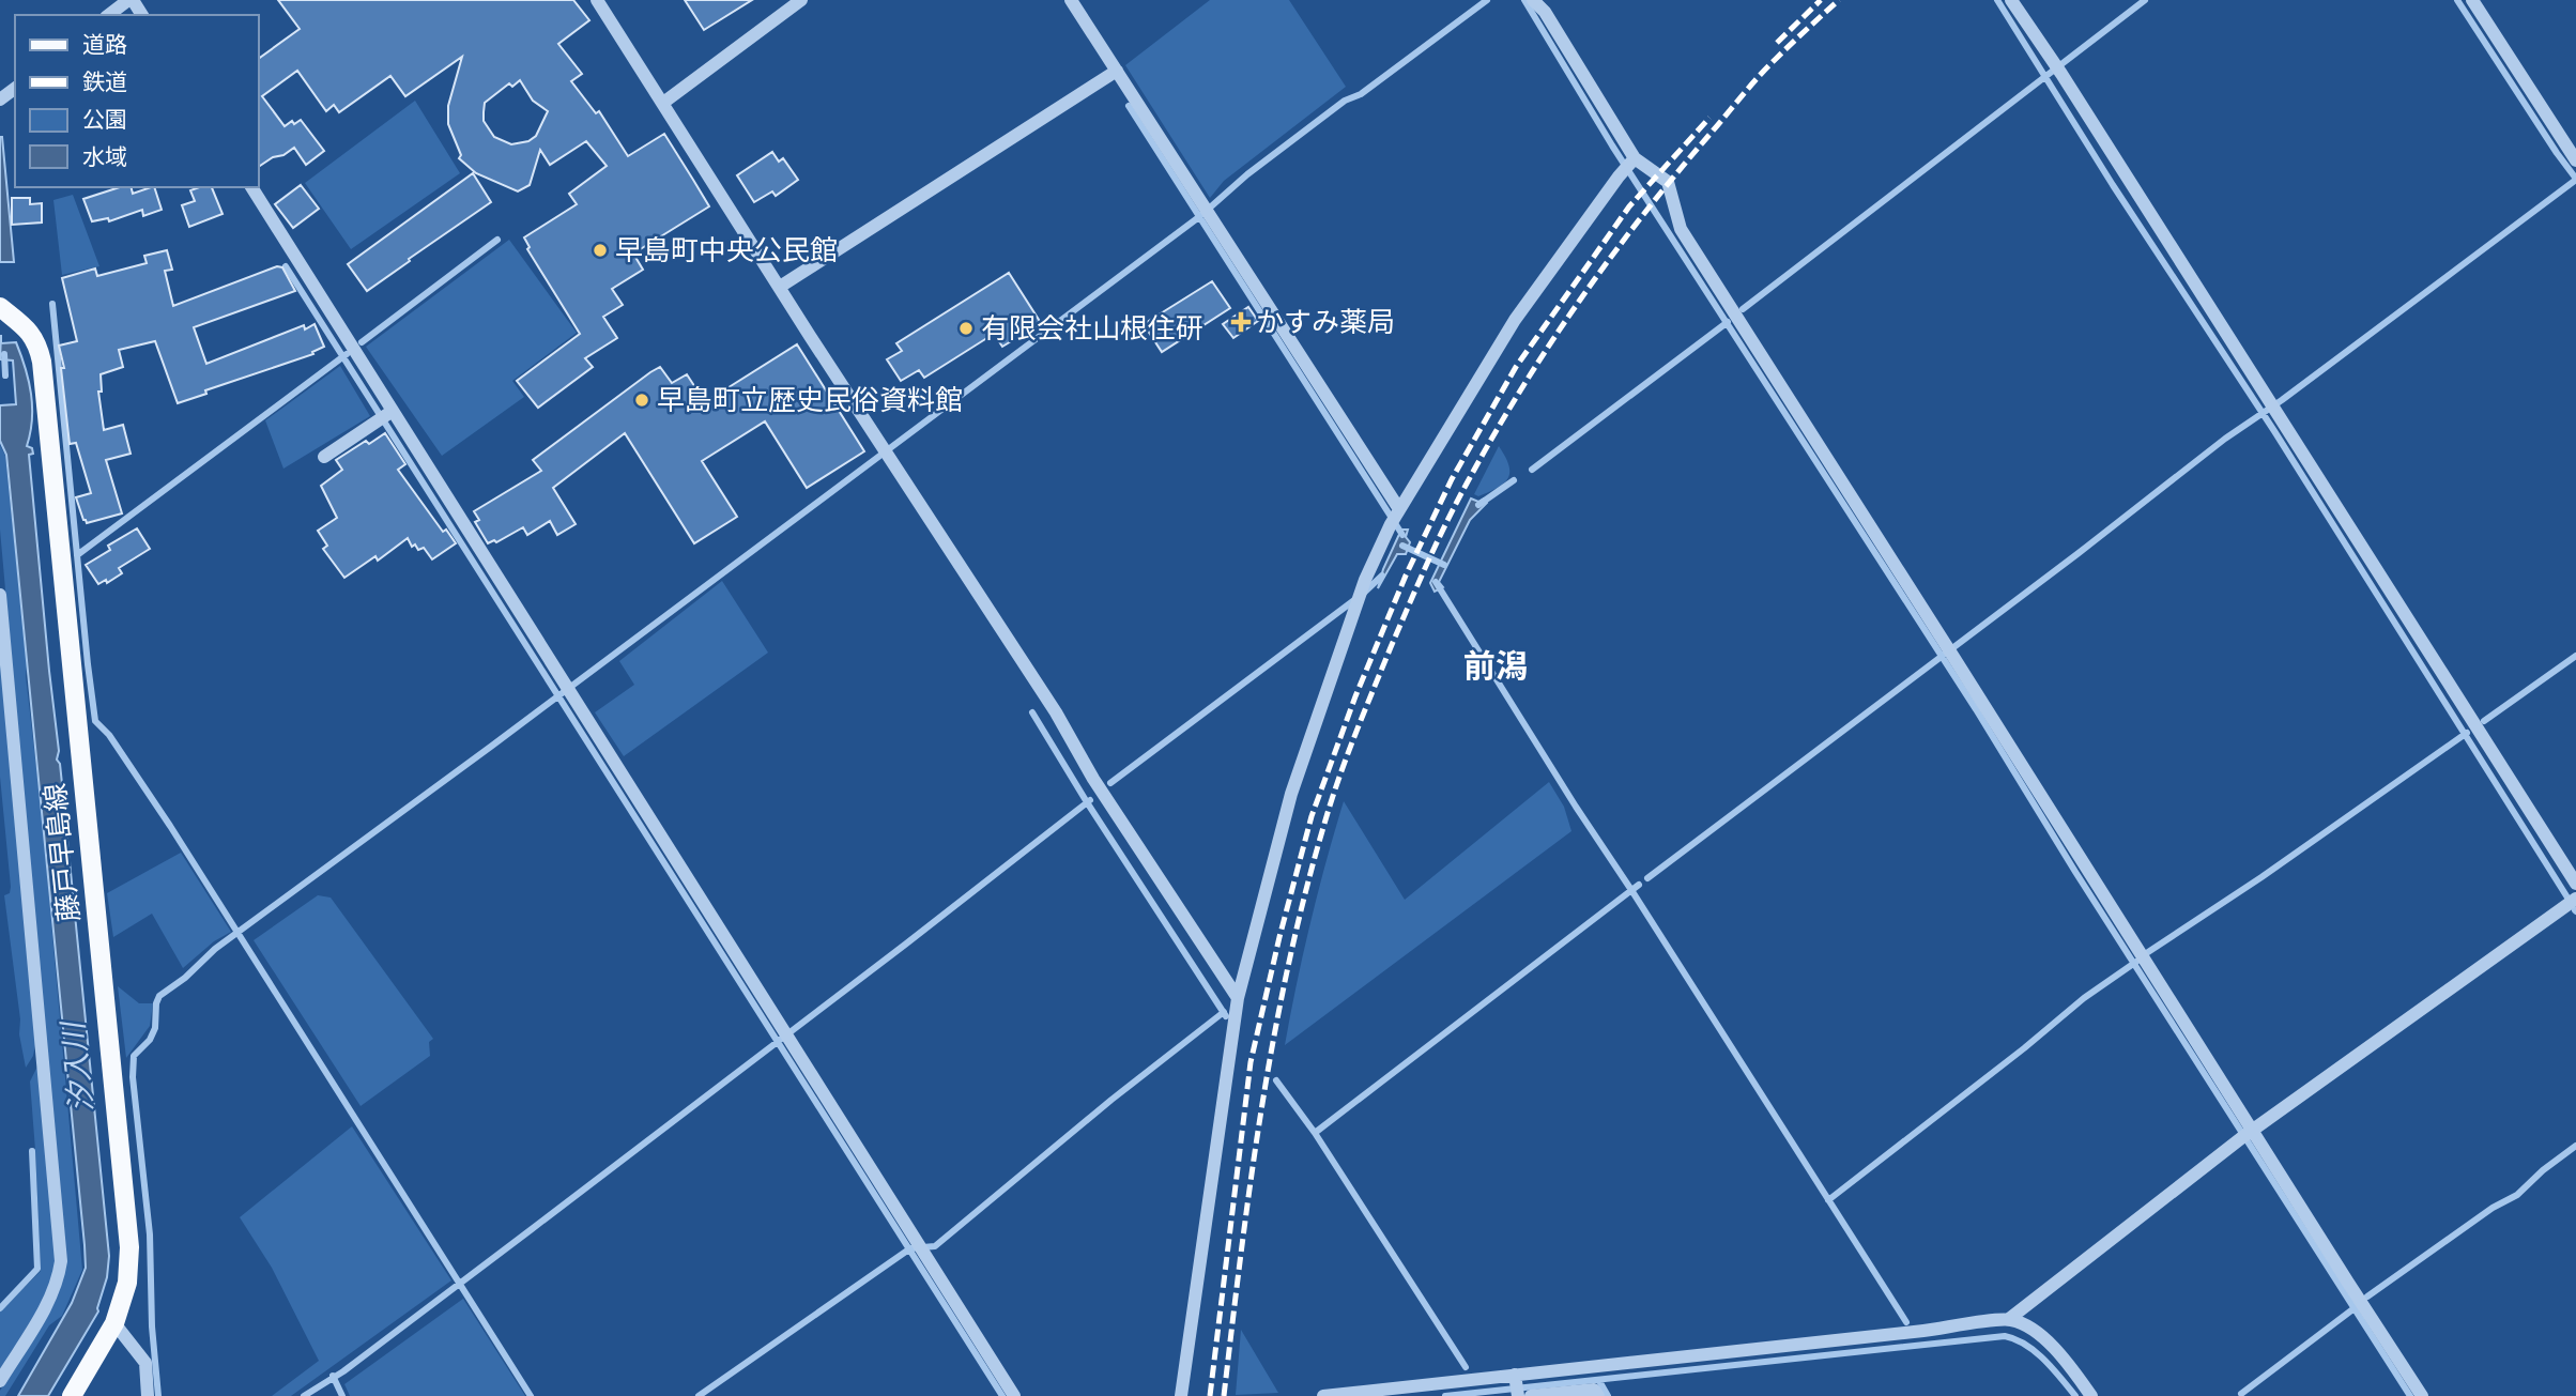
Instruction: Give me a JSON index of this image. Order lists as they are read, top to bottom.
{
  "streets": {
    "main road": ["藤戸早島線"]
  },
  "districts": ["前潟"],
  "water": ["汐入川"],
  "places": {
    "other": ["早島町中央公民館", "有限会社山根住研", "早島町立歴史民俗資料館"],
    "health": ["かすみ薬局"]
  },
  "legend": [
    "道路",
    "鉄道",
    "公園",
    "水域"
  ]
}
